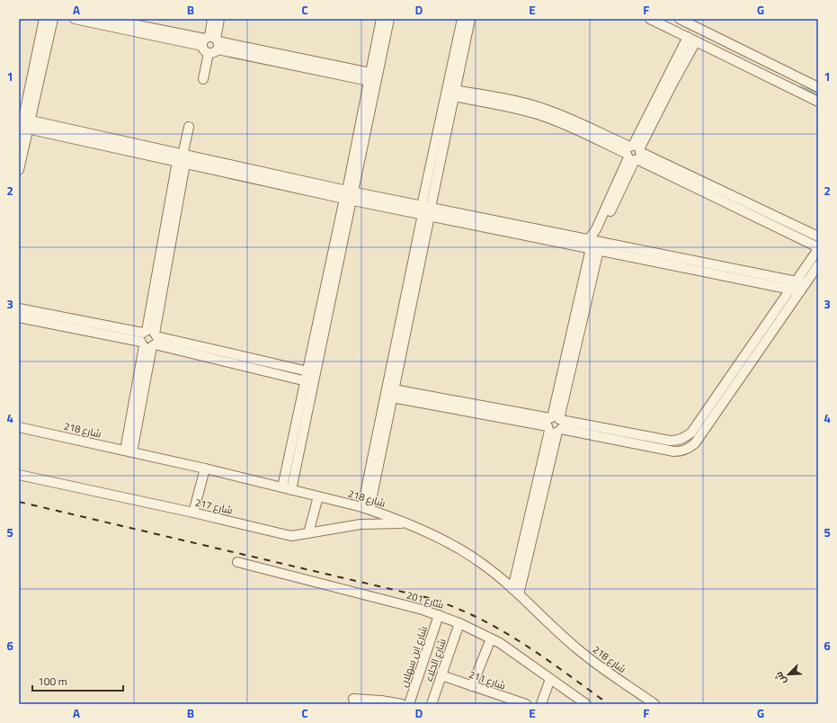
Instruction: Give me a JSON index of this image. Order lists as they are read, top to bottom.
{
  "streets": {
    "street": [
      "شارع 218",
      "شارع 217",
      "شارع 201",
      "شارع ابن سهلان",
      "شارع الجلاء",
      "شارع 211"
    ]
  },
  "crossings": [
    ["شارع 218", "شارع 217"],
    ["شارع 201", "شارع ابن سهلان"],
    ["شارع 201", "شارع الجلاء"],
    ["شارع الجلاء", "شارع 211"]
  ],
  "scale_bar": "100 m",
  "north": "bottom left",
  "grid": {
    "columns": [
      "A",
      "B",
      "C",
      "D",
      "E",
      "F",
      "G"
    ],
    "rows": [
      "1",
      "2",
      "3",
      "4",
      "5",
      "6"
    ]
  }
}
